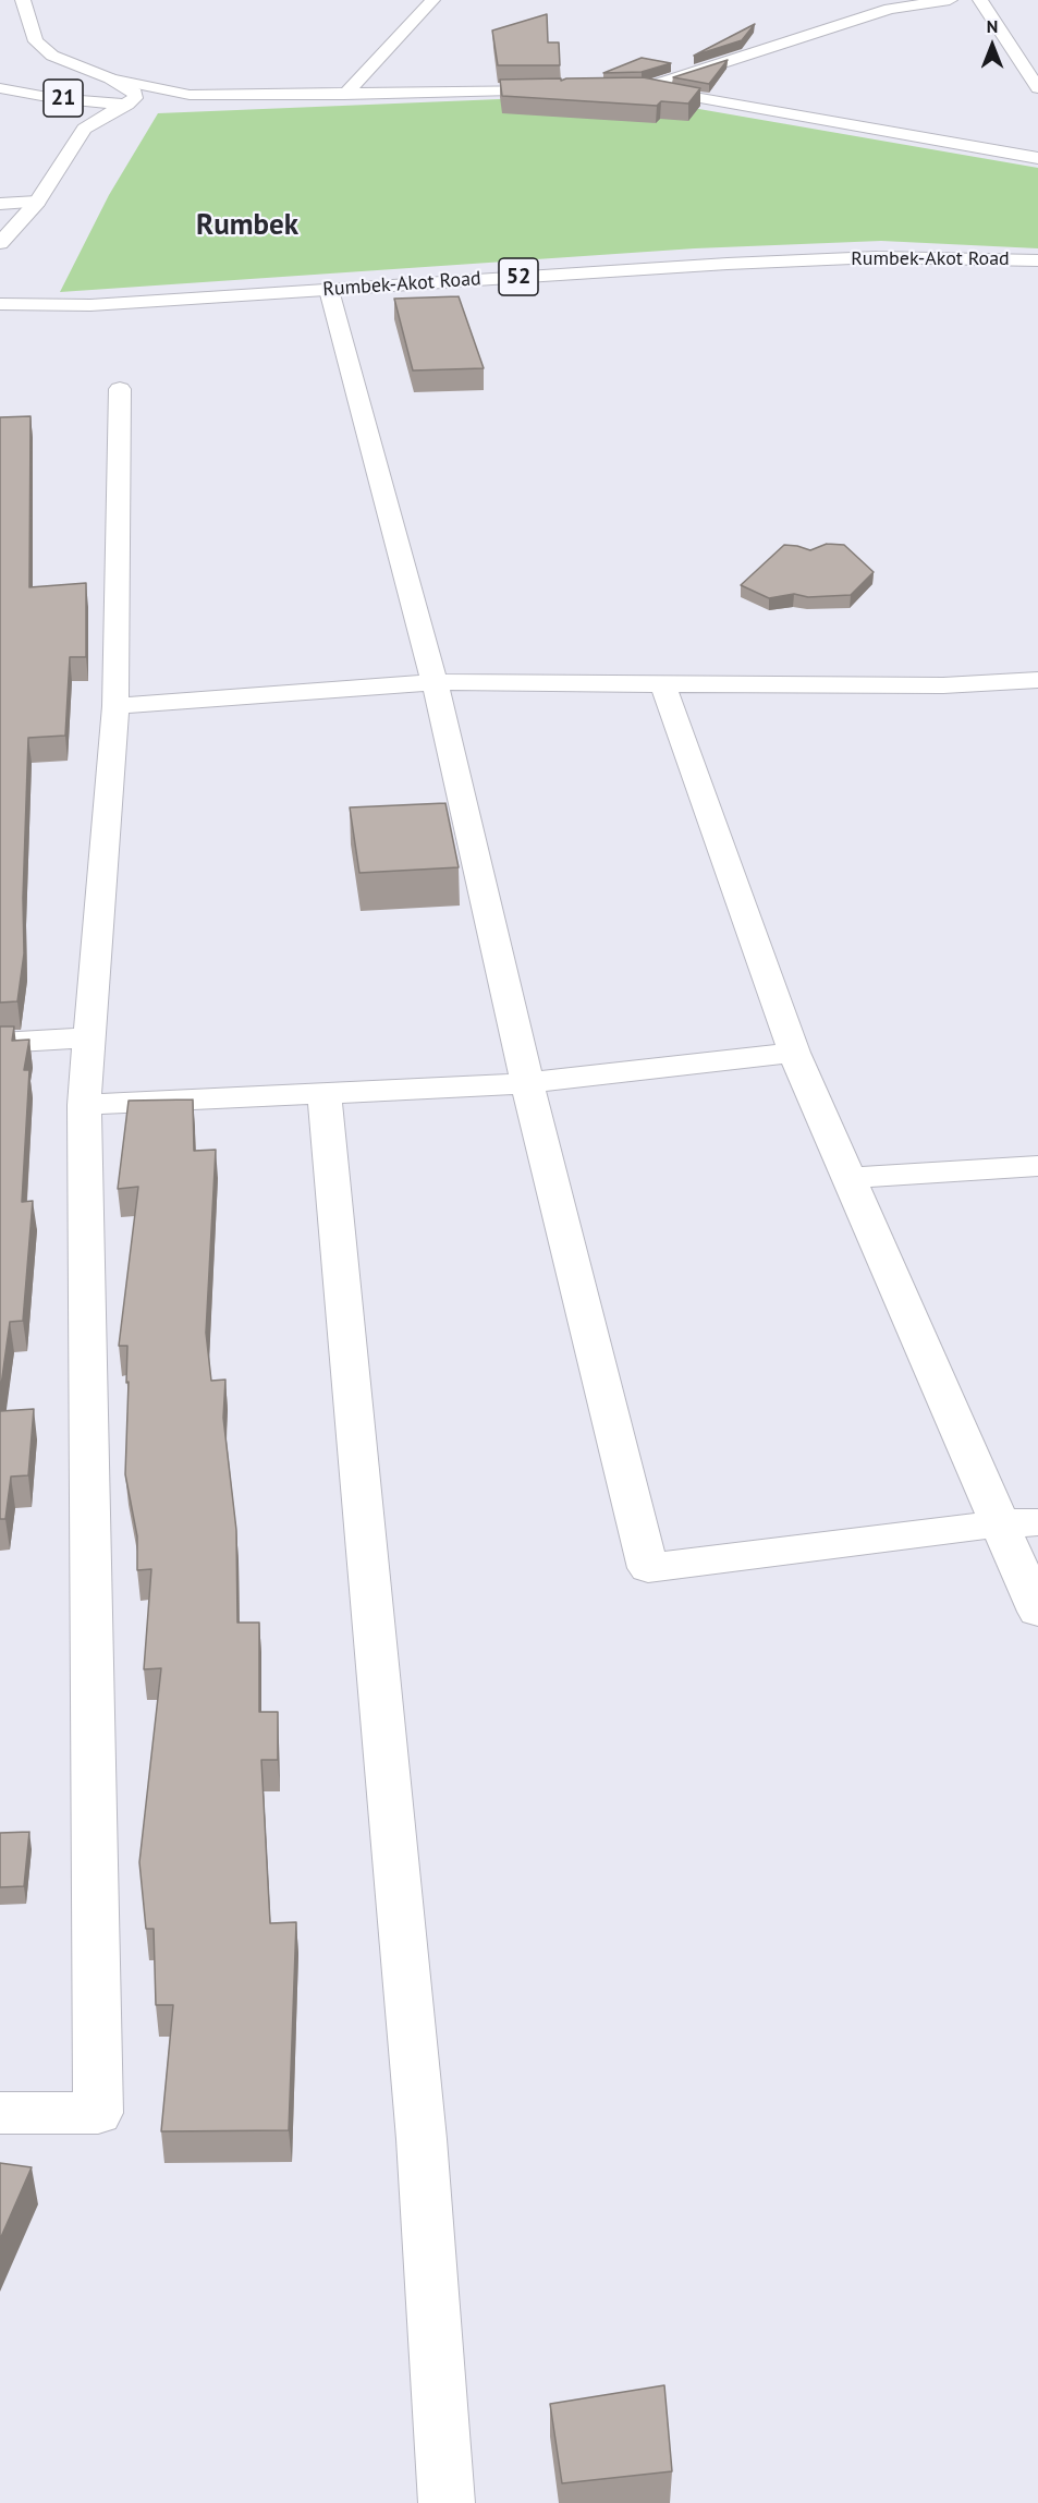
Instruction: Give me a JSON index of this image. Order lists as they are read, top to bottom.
{
  "streets": {
    "street": ["21", "Rumbek-Akot Road", "52"]
  },
  "districts": ["Rumbek"],
  "north": "top"
}
